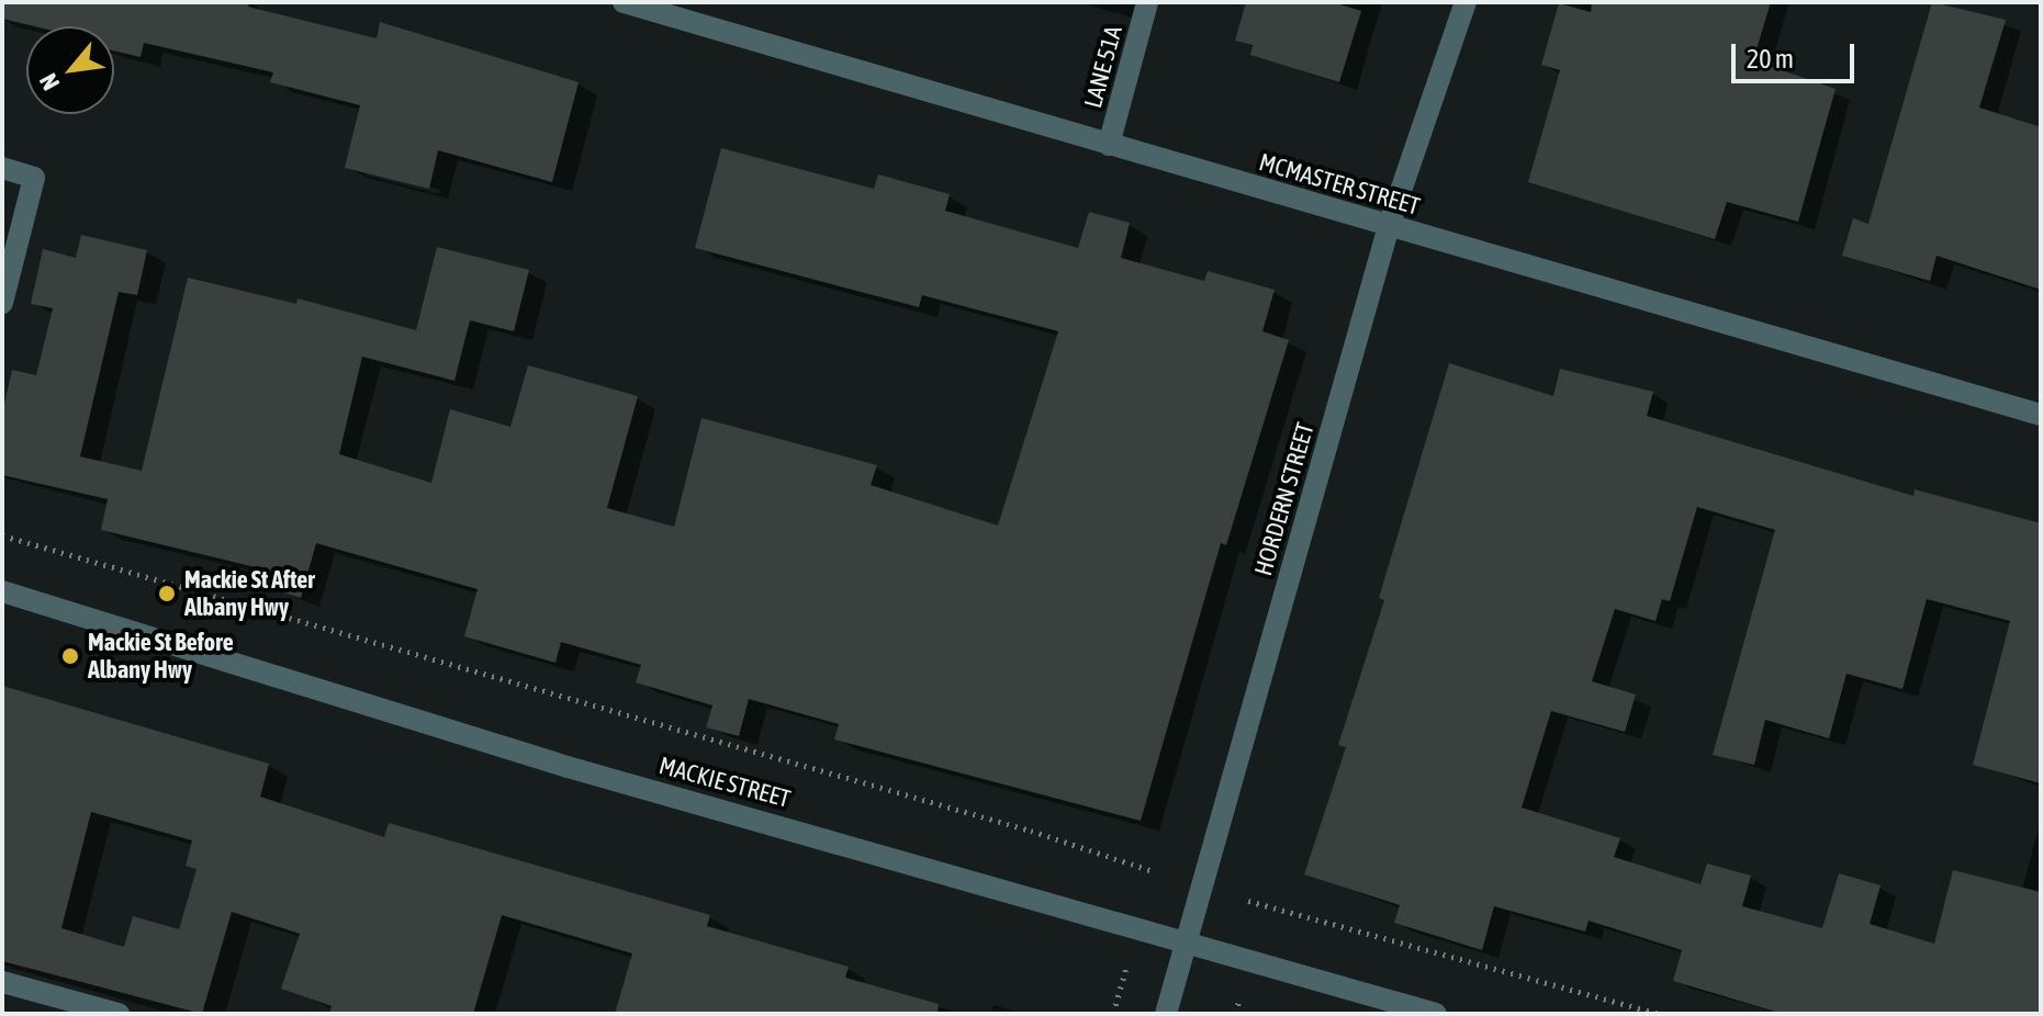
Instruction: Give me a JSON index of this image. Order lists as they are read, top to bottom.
{
  "streets": {
    "street": [
      "LANE 51A",
      "MCMASTER STREET",
      "HORDERN STREET",
      "MACKIE STREET"
    ]
  },
  "crossings": [
    ["LANE 51A", "MCMASTER STREET"],
    ["MCMASTER STREET", "HORDERN STREET"],
    ["HORDERN STREET", "MACKIE STREET"]
  ],
  "places": ["Mackie St After Albany Hwy", "Mackie St Before Albany Hwy"],
  "scale_bar": "20 m",
  "north": "bottom left"
}
